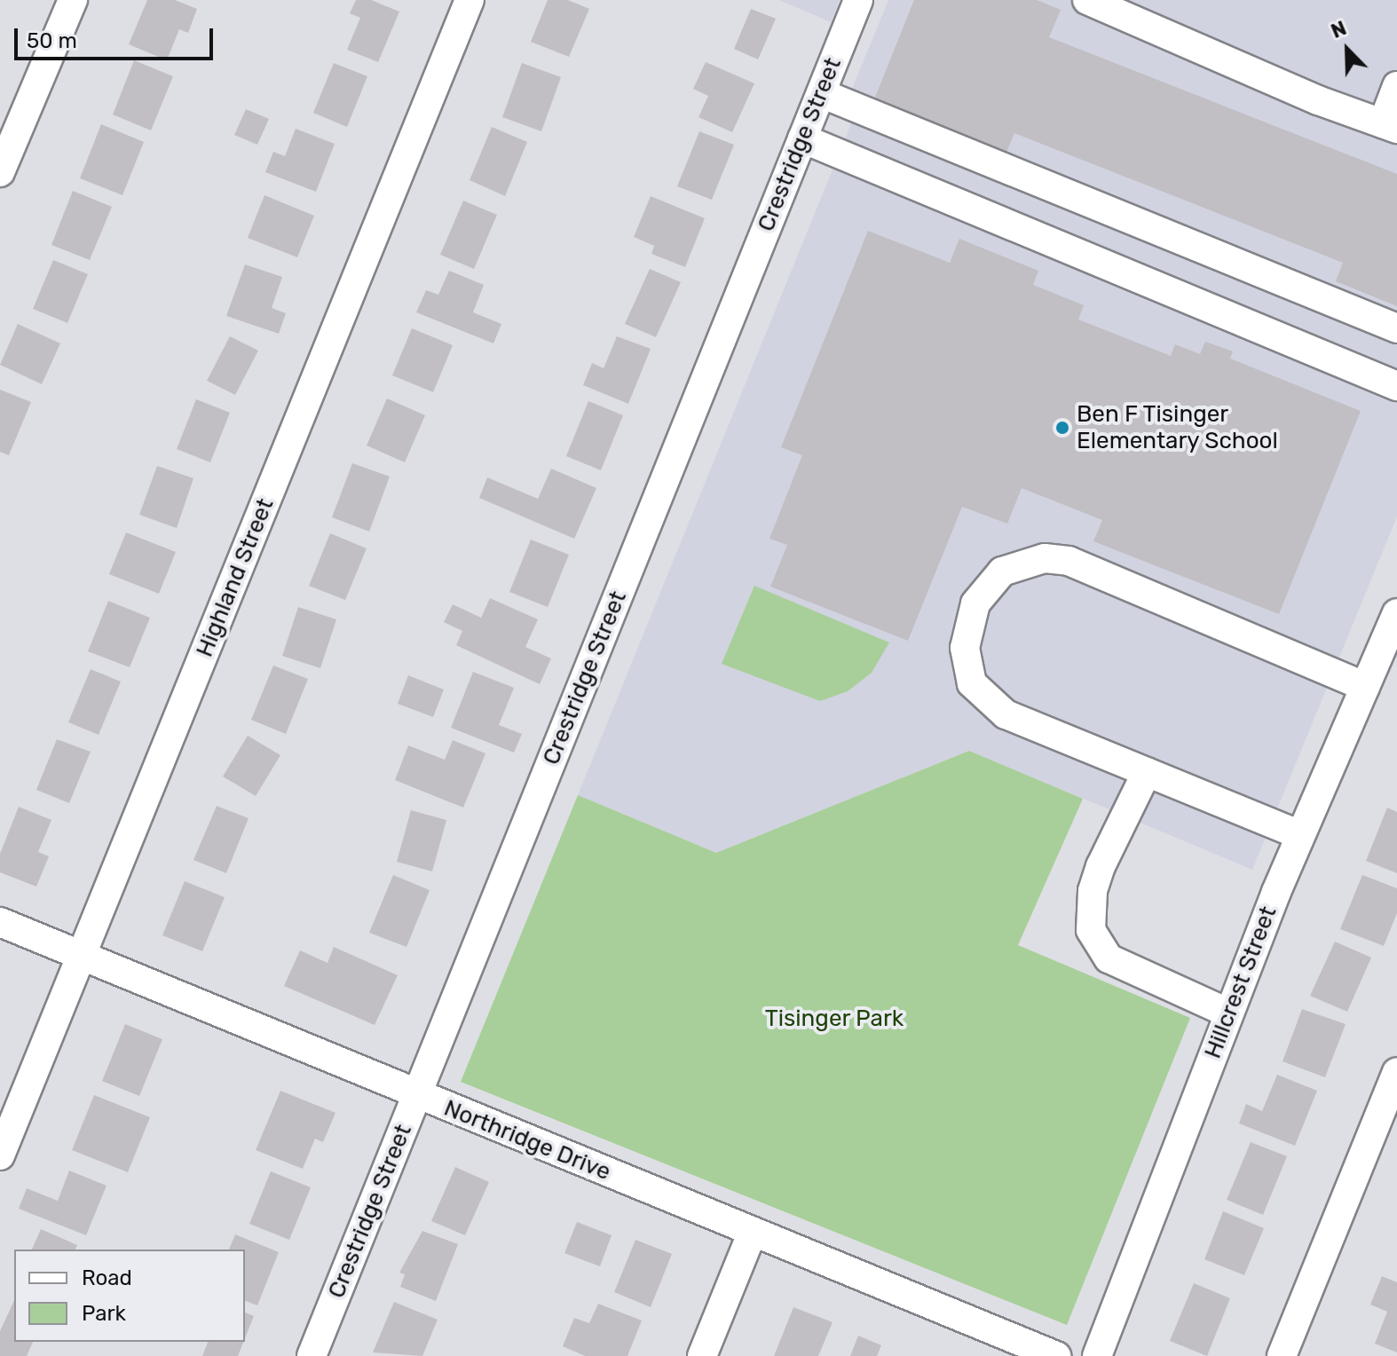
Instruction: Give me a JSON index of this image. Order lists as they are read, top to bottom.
{
  "streets": {
    "street": [
      "Crestridge Street",
      "Highland Street",
      "Hillcrest Street",
      "Northridge Drive"
    ]
  },
  "crossings": [
    ["Crestridge Street", "Northridge Drive"],
    ["Highland Street", "Northridge Drive"]
  ],
  "parks": ["Tisinger Park"],
  "places": ["Ben F Tisinger Elementary School"],
  "legend": ["Road", "Park"],
  "scale_bar": "50 m",
  "north": "top left"
}
